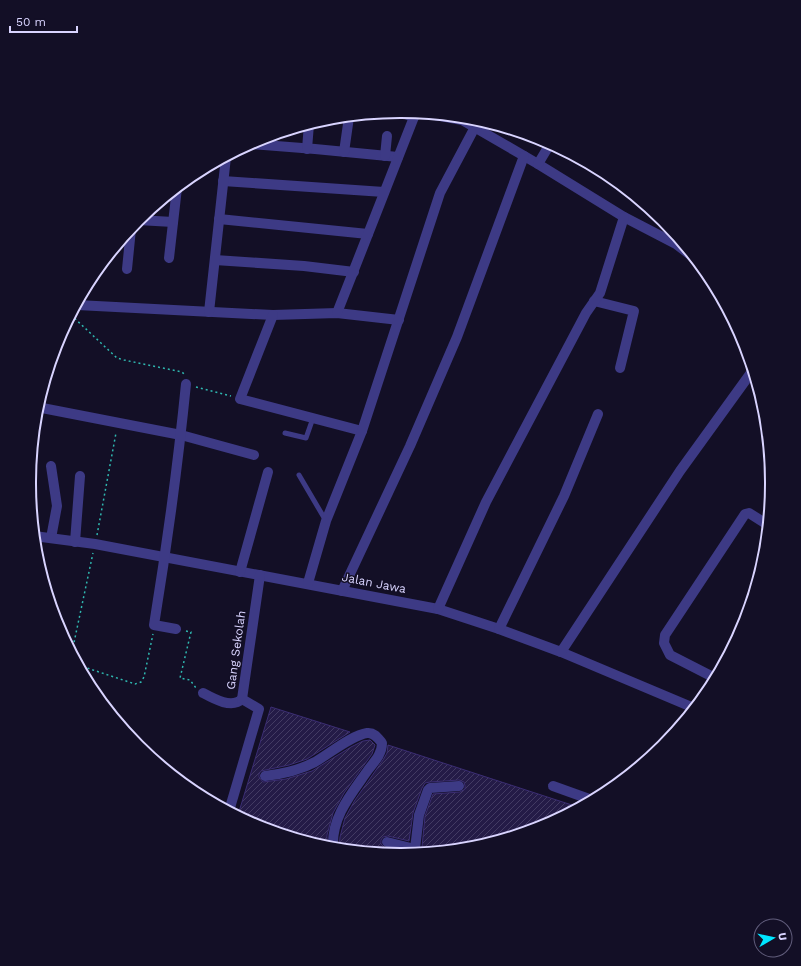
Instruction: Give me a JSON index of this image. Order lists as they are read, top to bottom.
{
  "streets": {
    "street": ["Jalan Jawa", "Gang Sekolah"]
  },
  "crossings": [
    ["Jalan Jawa", "Gang Sekolah"]
  ],
  "scale_bar": "50 m",
  "north": "right"
}
